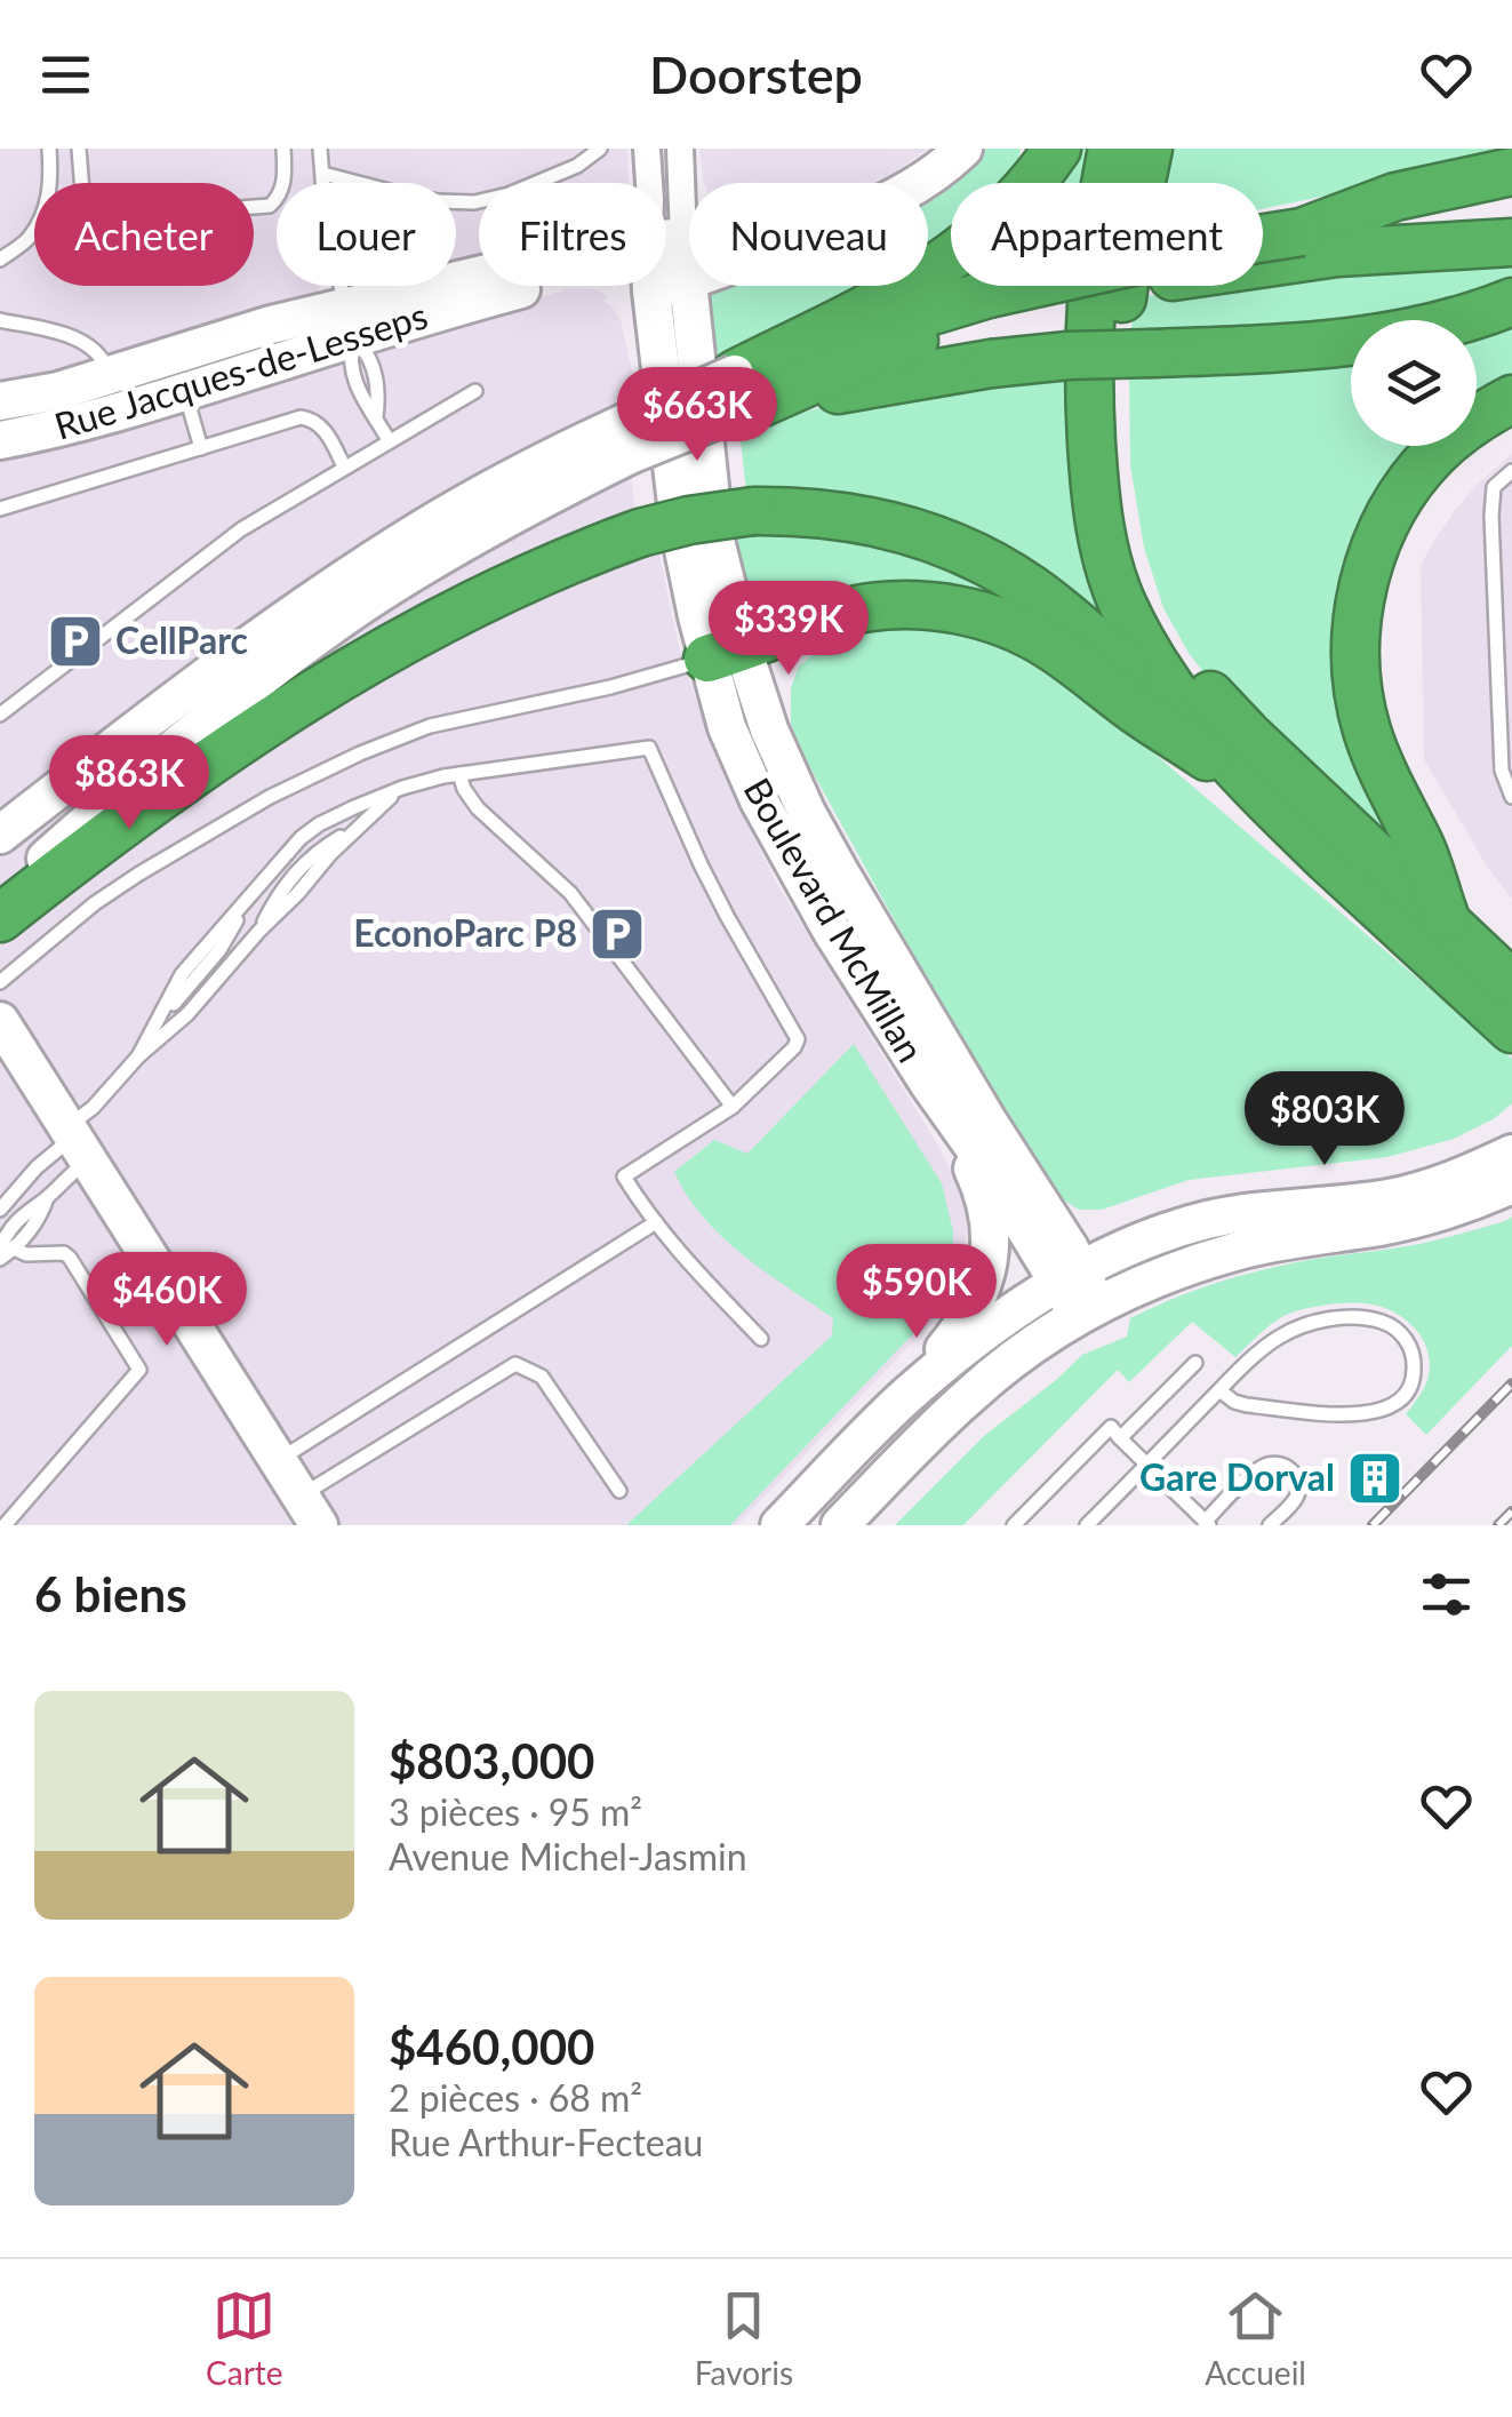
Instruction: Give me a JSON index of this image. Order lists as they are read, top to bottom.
{
  "streets": {
    "main road": ["Rue Jacques-de-Lesseps", "Boulevard McMillan"]
  },
  "crossings": [
    ["Rue Jacques-de-Lesseps", "Boulevard McMillan"]
  ],
  "places": {
    "parking": ["CellParc", "EconoParc P8"],
    "building": ["Gare Dorval"]
  },
  "page": {
    "header": "Doorstep",
    "chip": [
      "Acheter",
      "Louer",
      "Filtres",
      "Nouveau",
      "Appartement"
    ],
    "price": [
      "$663K",
      "$339K",
      "$863K",
      "$803K",
      "$590K",
      "$460K"
    ],
    "heading": "6 biens",
    "list": [
      {
        "name": "$803,000",
        "note": "3 pièces · 95 m² · Avenue Michel-Jasmin"
      },
      {
        "name": "$460,000",
        "note": "2 pièces · 68 m² · Rue Arthur-Fecteau"
      }
    ],
    "tabs": ["Carte", "Favoris", "Accueil"]
  }
}
